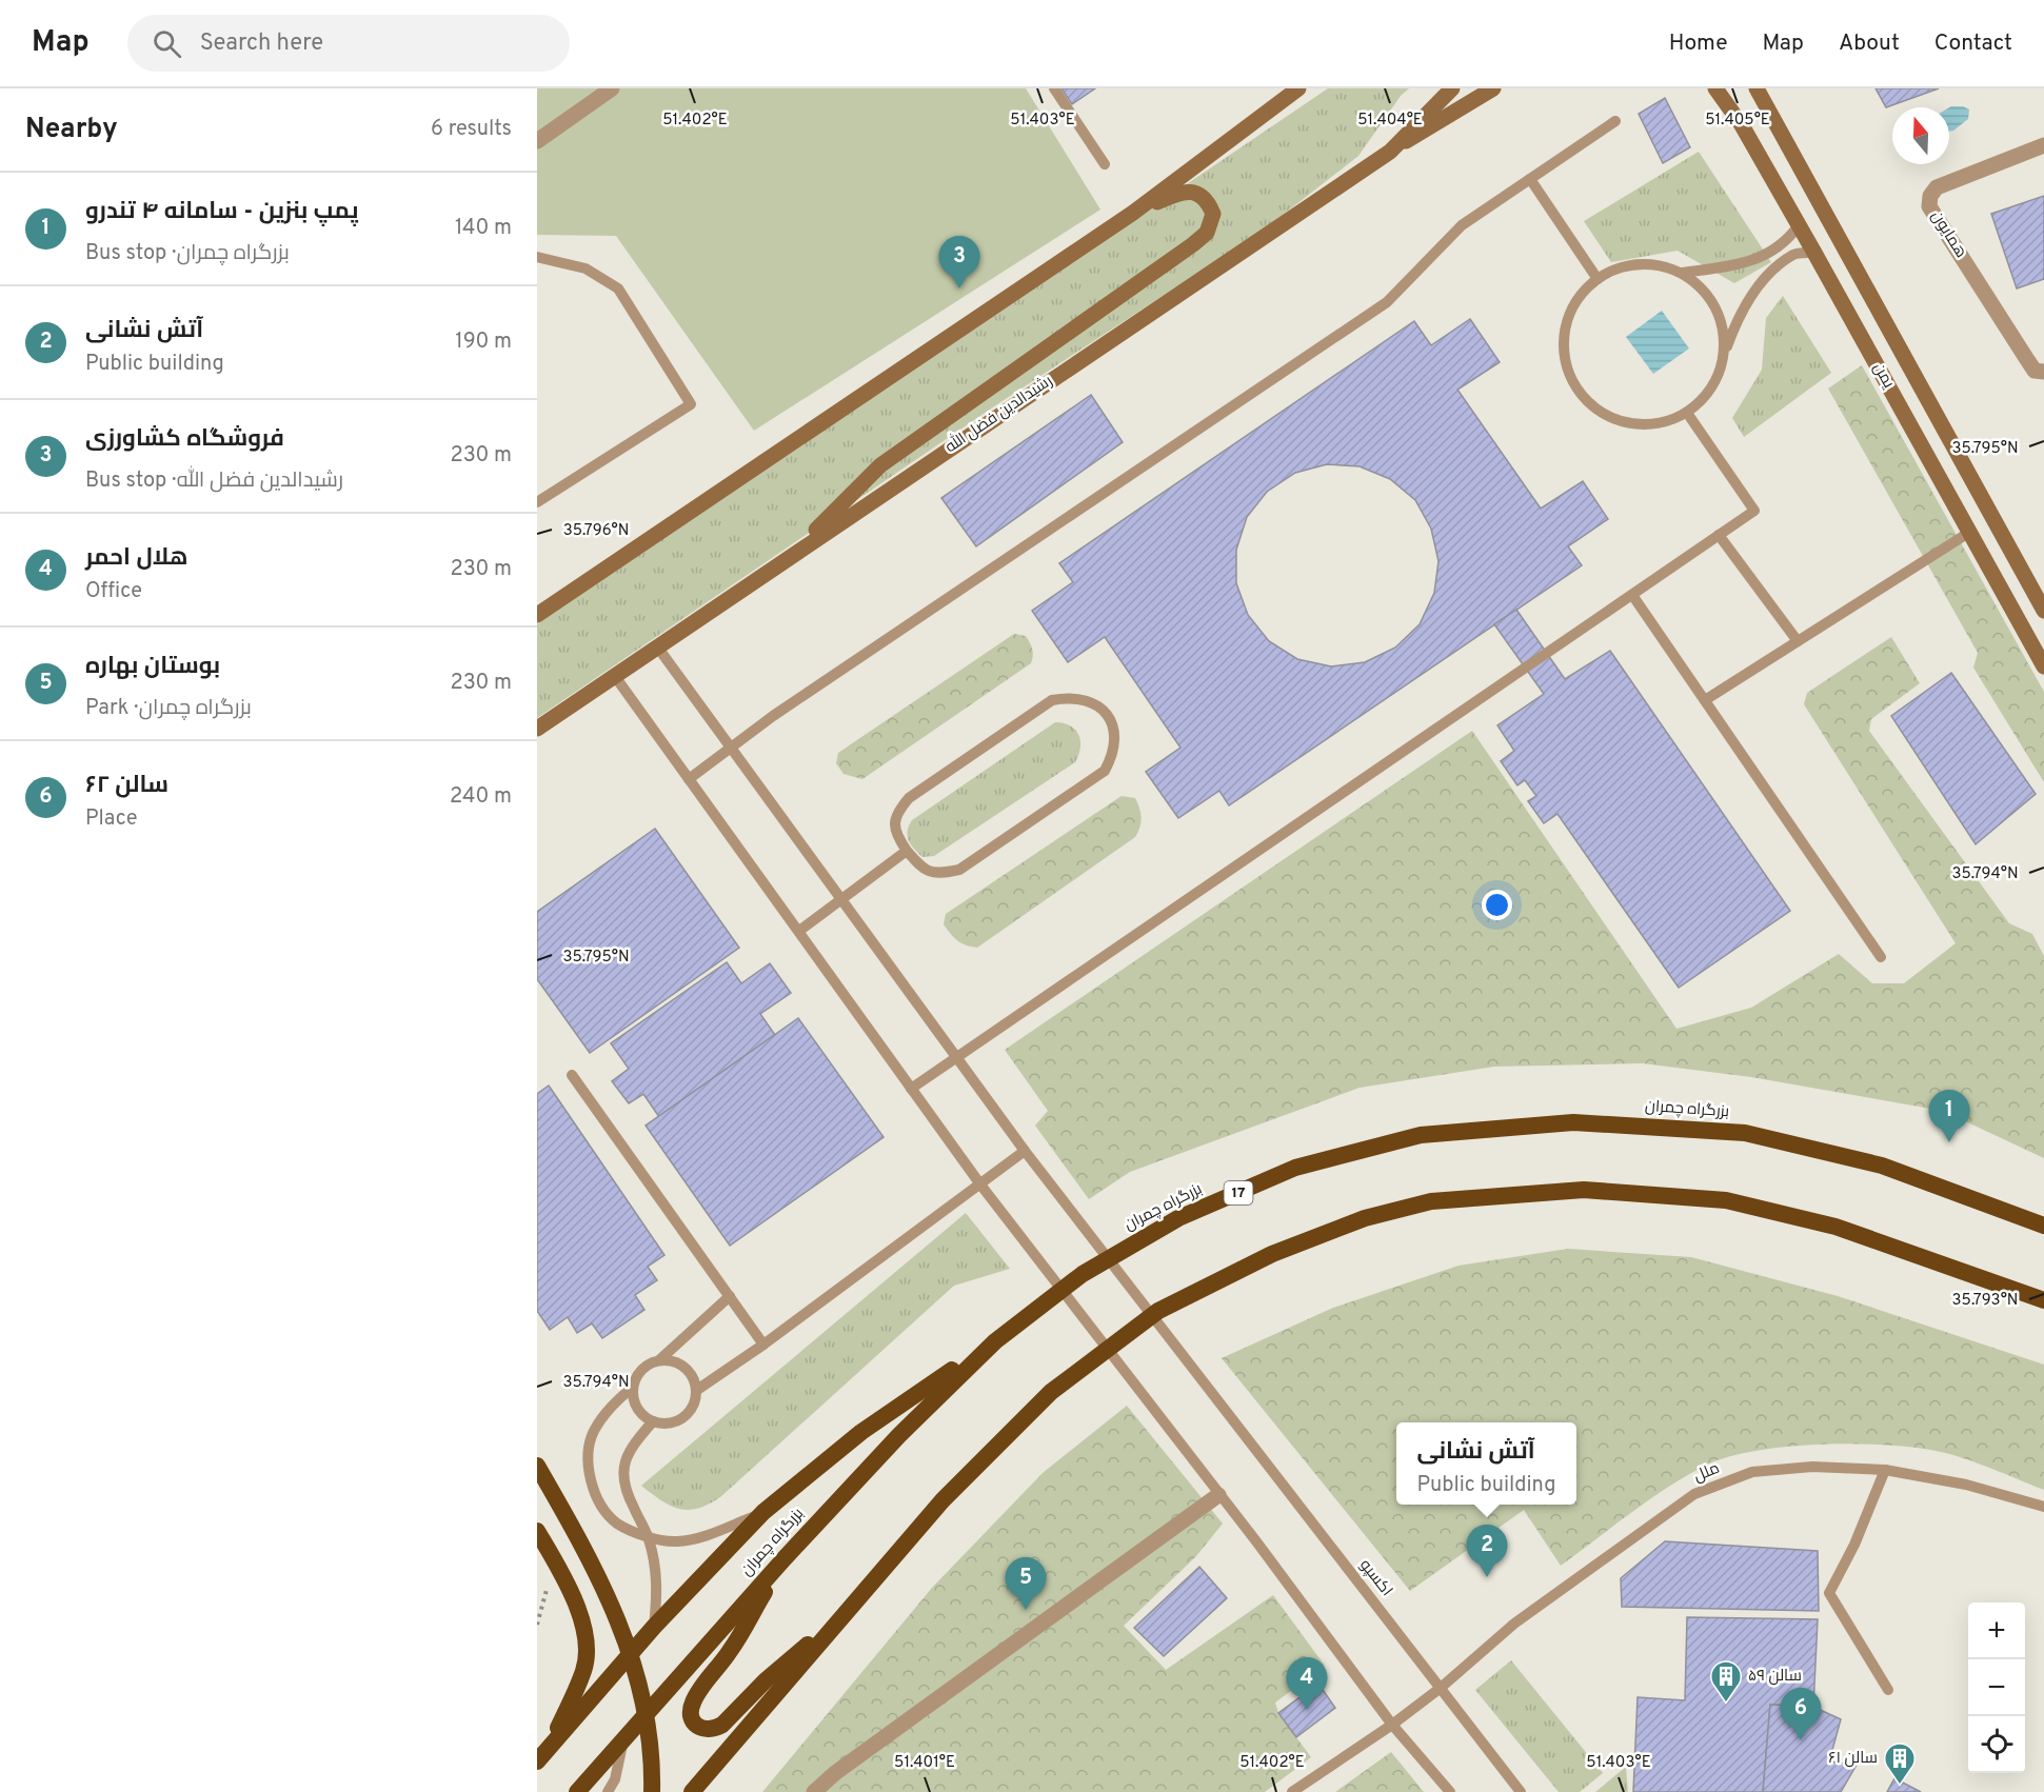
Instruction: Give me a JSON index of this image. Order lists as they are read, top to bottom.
{
  "streets": {
    "highway": ["بزرگراه چمران", "17"],
    "main road": ["یمن", "رشیدالدین فضل الله"],
    "street": ["همایون"],
    "lane": ["ملل", "اکسپو"]
  },
  "crossings": [
    ["رشیدالدین فضل الله", "اکسپو"],
    ["ملل", "اکسپو"]
  ],
  "places": {
    "building": ["سالن ۵۹", "سالن ۶۱"]
  },
  "north": "top",
  "page": {
    "header": "Map",
    "search": "Search here",
    "nav": [
      "Home",
      "Map",
      "About",
      "Contact"
    ],
    "heading": ["Nearby", "6 results"],
    "list": [
      {
        "mark": "1",
        "name": "پمپ بنزین - سامانه ۴ تندرو",
        "note": "Bus stop · بزرگراه چمران",
        "value": "140 m"
      },
      {
        "mark": "2",
        "name": "آتش نشانی",
        "note": "Public building",
        "value": "190 m"
      },
      {
        "mark": "3",
        "name": "فروشگاه کشاورزی",
        "note": "Bus stop · رشیدالدین فضل الله",
        "value": "230 m"
      },
      {
        "mark": "4",
        "name": "هلال احمر",
        "note": "Office",
        "value": "230 m"
      },
      {
        "mark": "5",
        "name": "بوستان بهاره",
        "note": "Park · بزرگراه چمران",
        "value": "230 m"
      },
      {
        "mark": "6",
        "name": "سالن ۶۲",
        "note": "Place",
        "value": "240 m"
      }
    ],
    "pins": [
      "3",
      "1",
      "2",
      "5",
      "4",
      "6"
    ],
    "popup": ["آتش نشانی", "Public building"],
    "map_buttons": ["+", "−"]
  },
  "coordinates": [
    "51.402°E",
    "51.403°E",
    "51.404°E",
    "51.405°E",
    "35.795°N",
    "35.796°N",
    "35.794°N",
    "35.793°N",
    "51.401°E"
  ]
}
